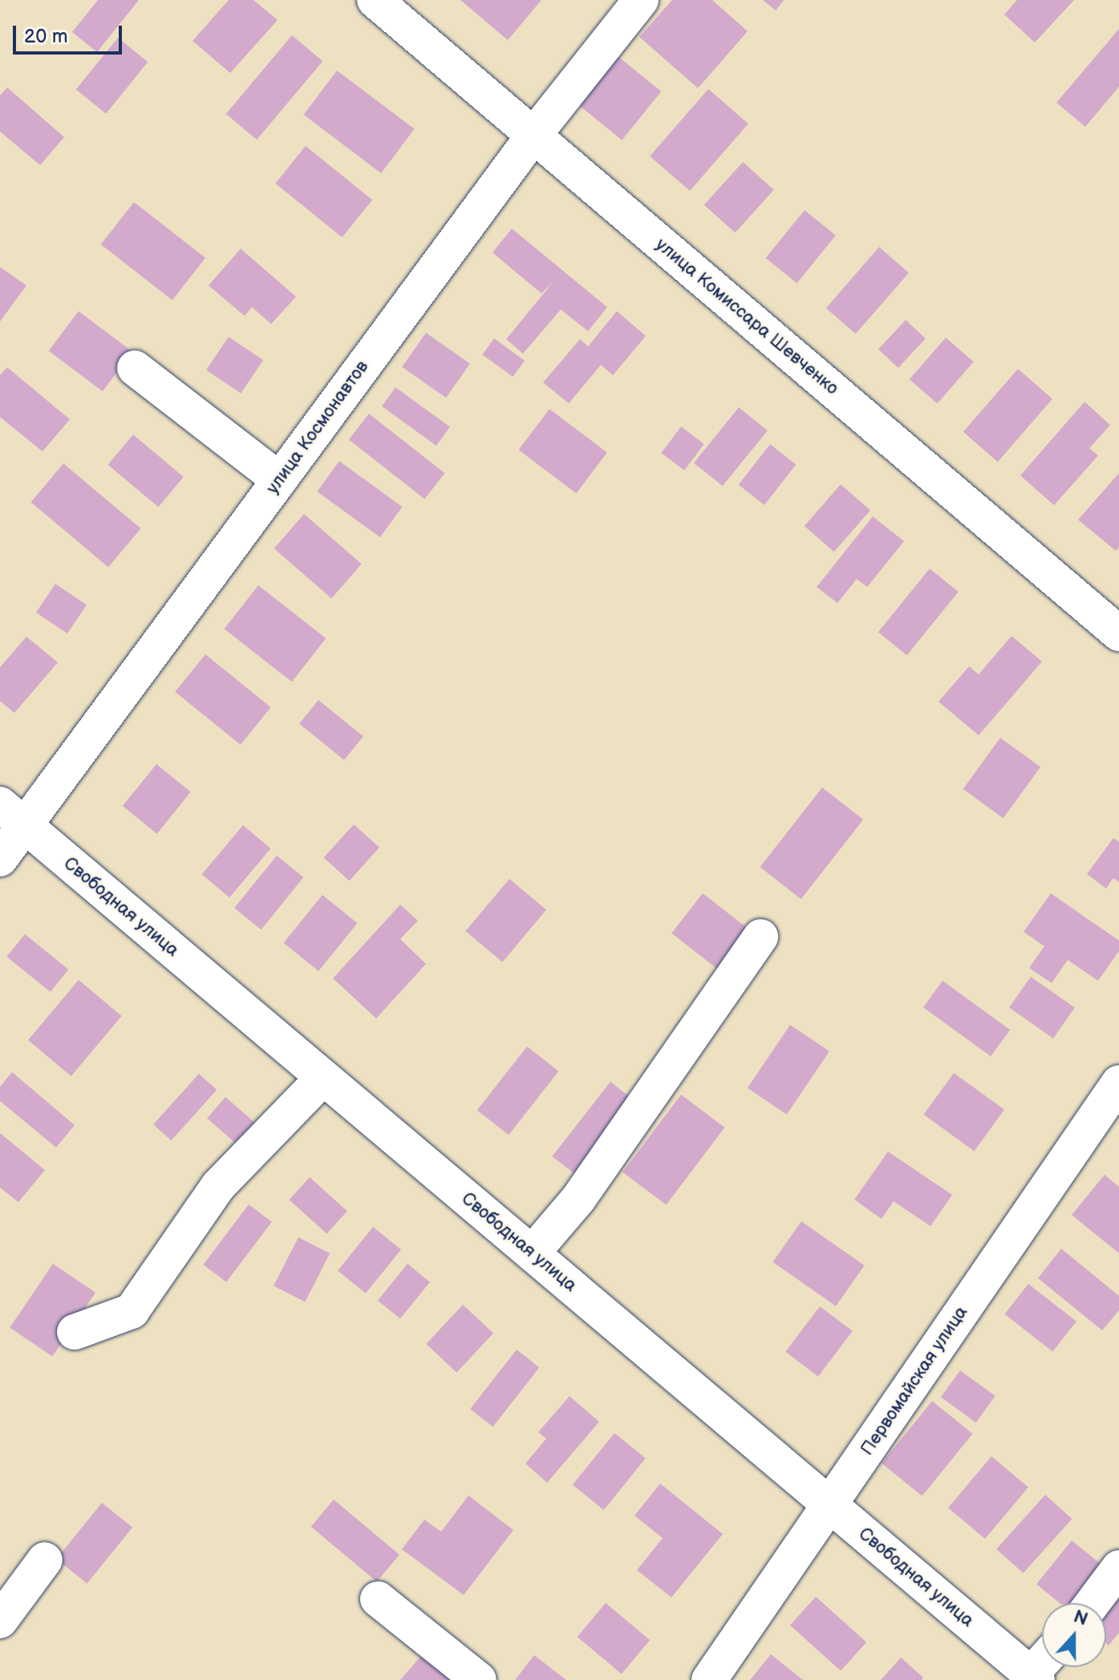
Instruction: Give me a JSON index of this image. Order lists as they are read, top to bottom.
{
  "streets": {
    "street": [
      "улица Комиссара Шевченко",
      "улица Космонавтов",
      "Свободная улица",
      "Первомайская улица"
    ]
  },
  "crossings": [
    ["улица Комиссара Шевченко", "улица Космонавтов"],
    ["улица Космонавтов", "Свободная улица"],
    ["Свободная улица", "Первомайская улица"]
  ],
  "scale_bar": "20 m",
  "north": "top"
}
